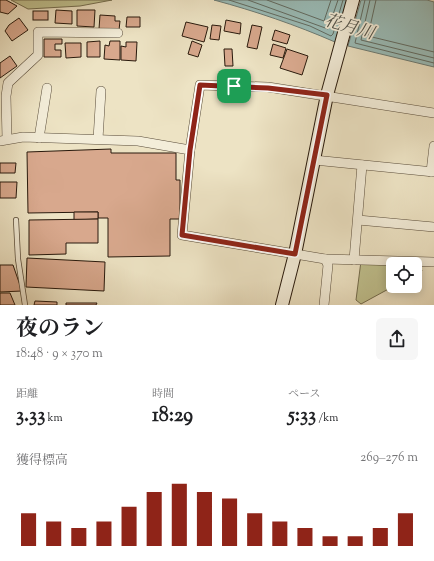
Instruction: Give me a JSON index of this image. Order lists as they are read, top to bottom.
{
  "water": ["花月川"],
  "page": {
    "heading": ["夜のラン", "18:48 · 9 × 370 m"],
    "stats": [
      ["距離", "3.33 km"],
      ["時間", "18:29"],
      ["ペース", "5:33 /km"]
    ],
    "chart": ["獲得標高", "269–276 m"]
  }
}
